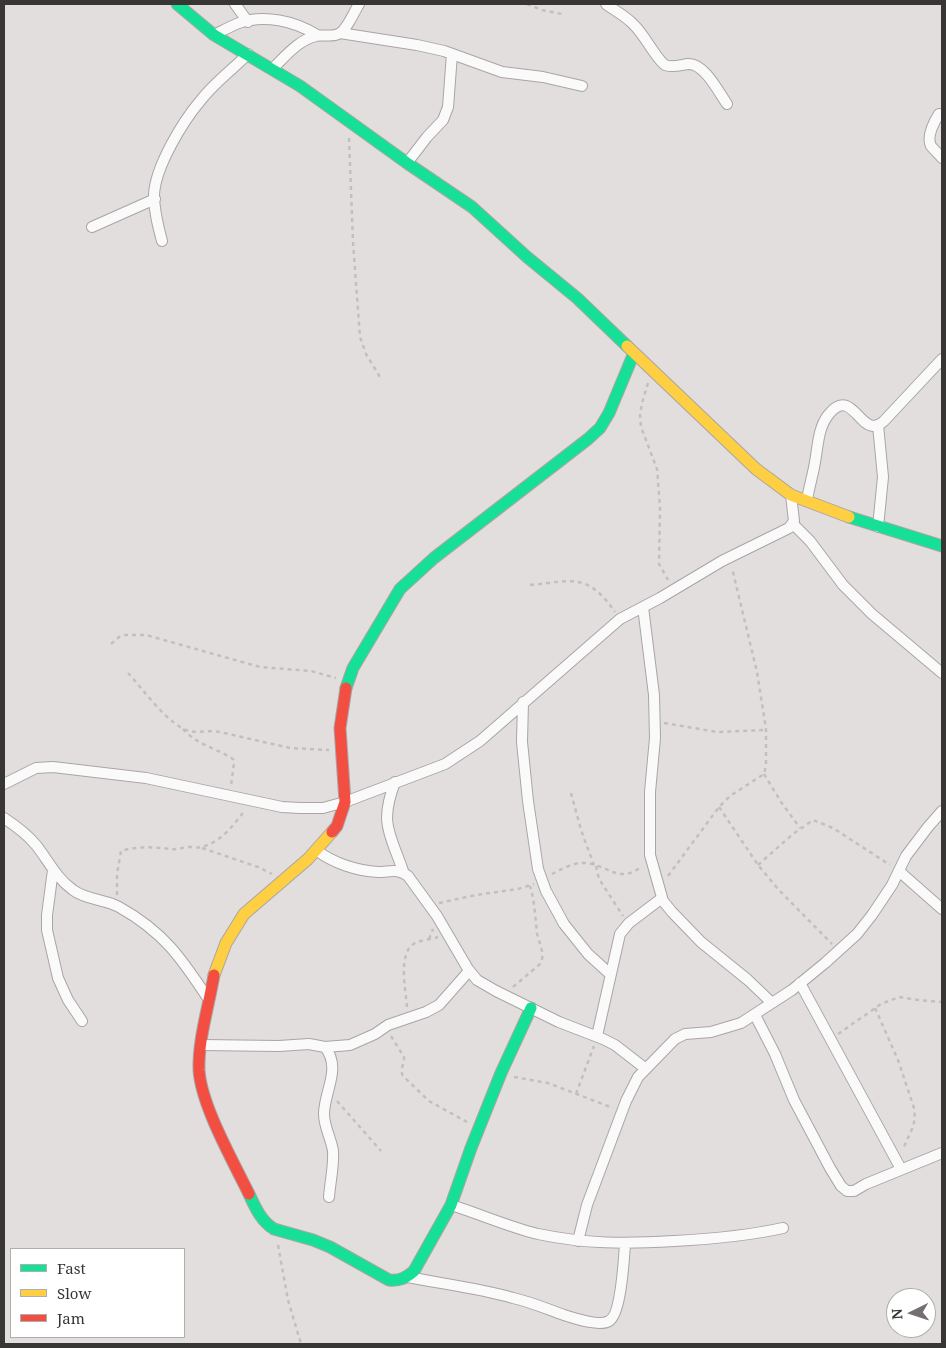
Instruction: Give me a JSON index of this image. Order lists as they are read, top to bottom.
{
  "legend": ["Fast", "Slow", "Jam"],
  "north": "left"
}
